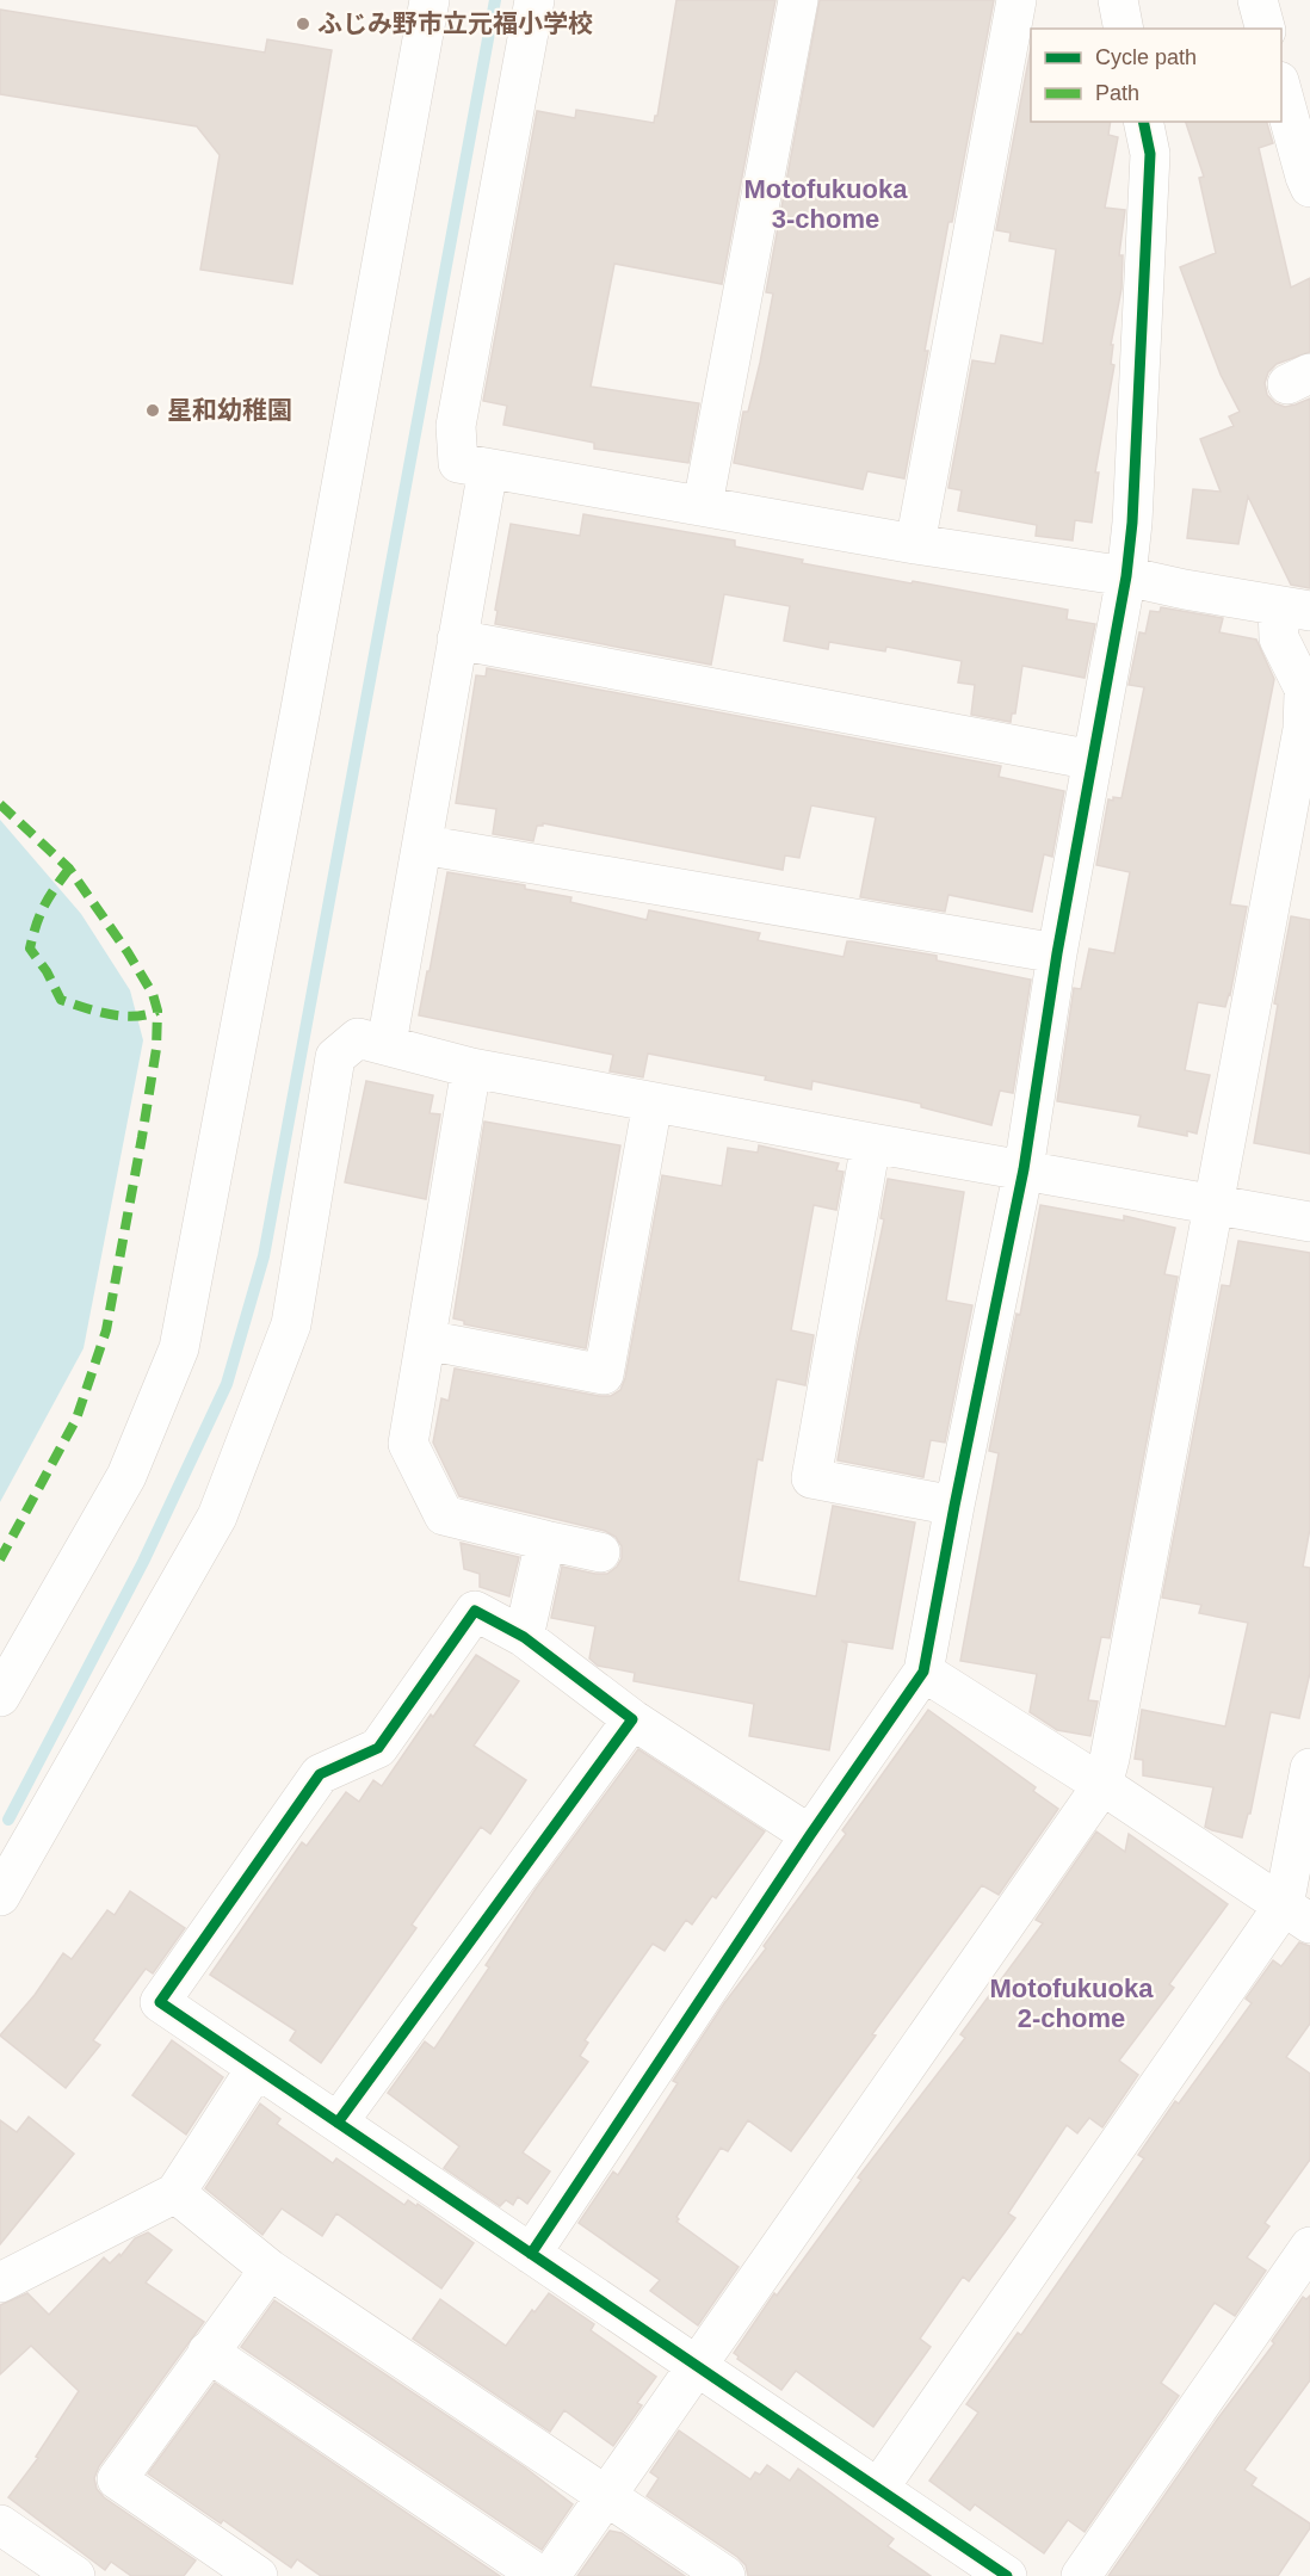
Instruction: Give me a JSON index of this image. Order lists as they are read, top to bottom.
{
  "districts": ["Motofukuoka 3-chome", "Motofukuoka 2-chome"],
  "places": ["ふじみ野市立元福小学校", "星和幼稚園"],
  "legend": ["Cycle path", "Path"]
}
